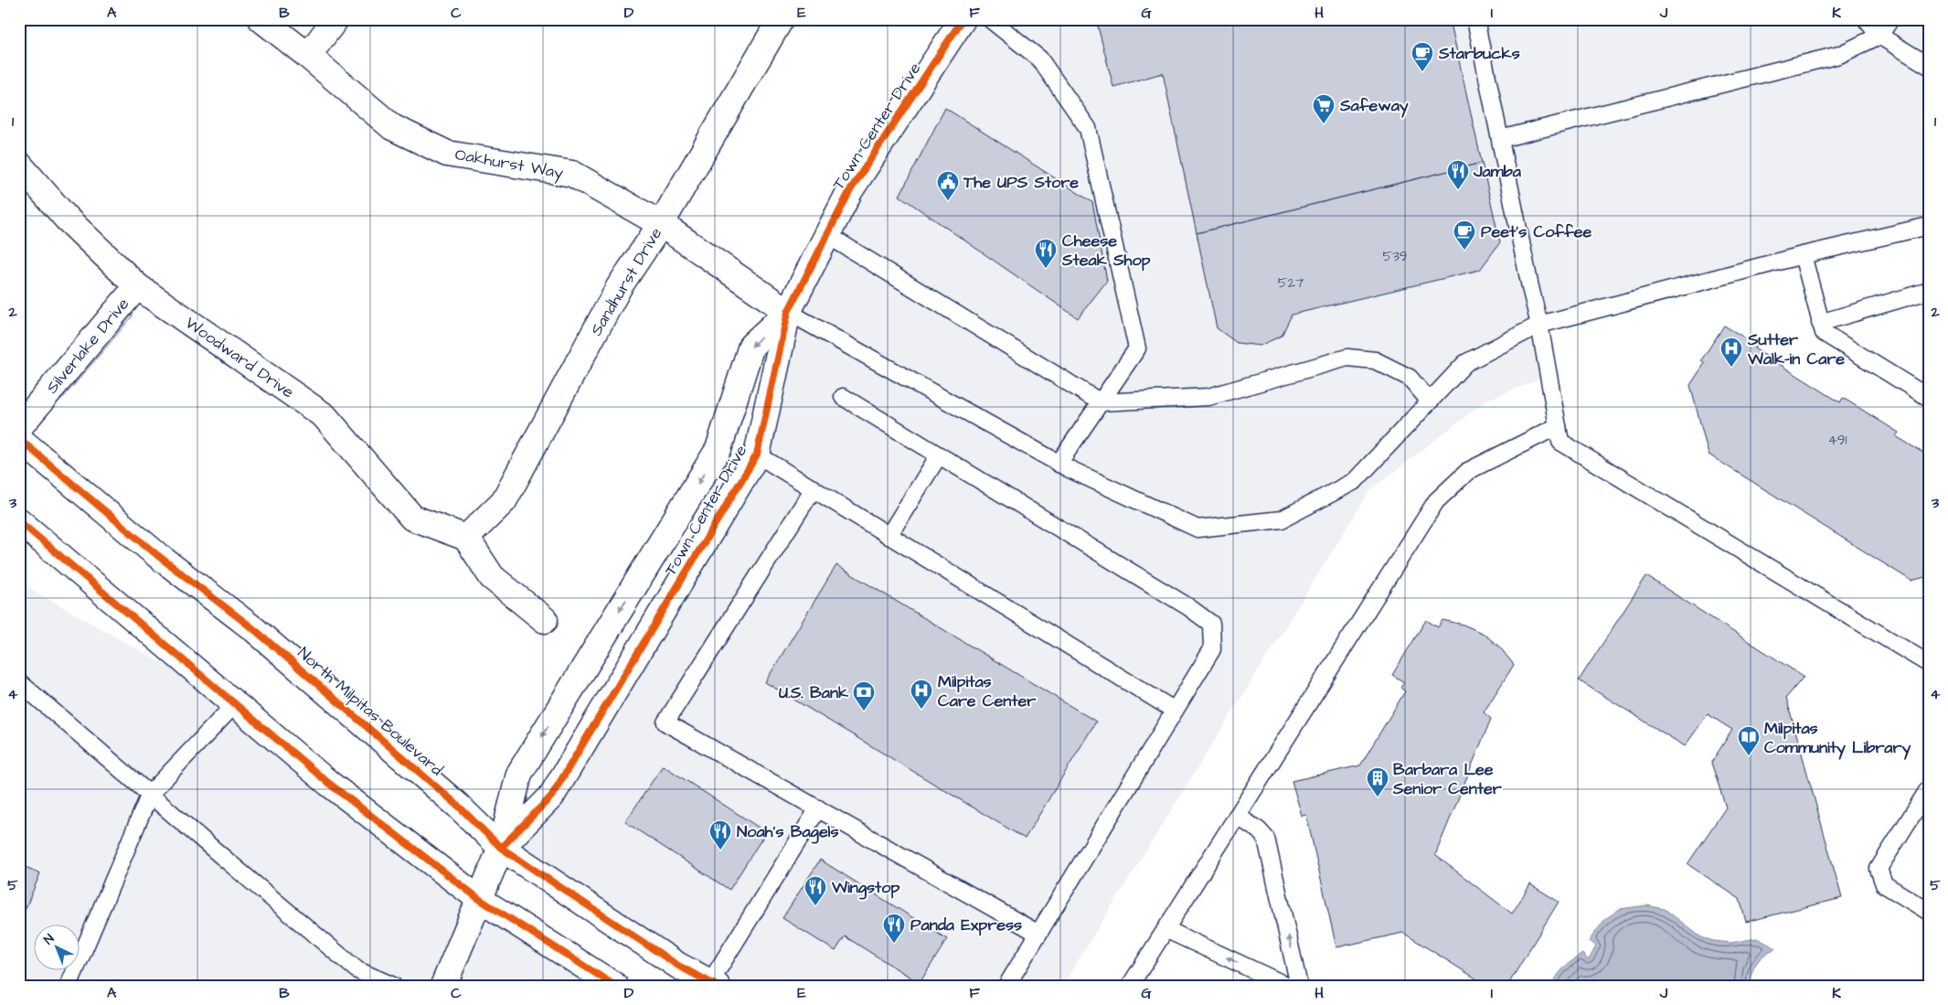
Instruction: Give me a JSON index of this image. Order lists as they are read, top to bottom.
{
  "streets": {
    "street": [
      "Town Center Drive",
      "Oakhurst Way",
      "Sandhurst Drive",
      "Silverlake Drive",
      "Woodward Drive",
      "North Milpitas Boulevard"
    ]
  },
  "crossings": [
    ["Town Center Drive", "Oakhurst Way"],
    ["Town Center Drive", "North Milpitas Boulevard"],
    ["Oakhurst Way", "Sandhurst Drive"],
    ["Sandhurst Drive", "Woodward Drive"],
    ["Silverlake Drive", "Woodward Drive"]
  ],
  "places": {
    "cafe": ["Starbucks", "Peet's Coffee"],
    "supermarket": ["Safeway"],
    "restaurant": [
      "Jamba",
      "Cheese Steak Shop",
      "Noah's Bagels",
      "Wingstop",
      "Panda Express"
    ],
    "public building": ["The UPS Store"],
    "hospital": ["Sutter Walk-in Care", "Milpitas Care Center"],
    "bank": ["U.S. Bank"],
    "library": ["Milpitas Community Library"],
    "building": ["Barbara Lee Senior Center"]
  },
  "house_numbers": ["539", "527", "491"],
  "north": "top left",
  "grid": {
    "columns": [
      "A",
      "B",
      "C",
      "D",
      "E",
      "F",
      "G",
      "H",
      "I",
      "J",
      "K"
    ],
    "rows": [
      "1",
      "2",
      "3",
      "4",
      "5"
    ]
  }
}
